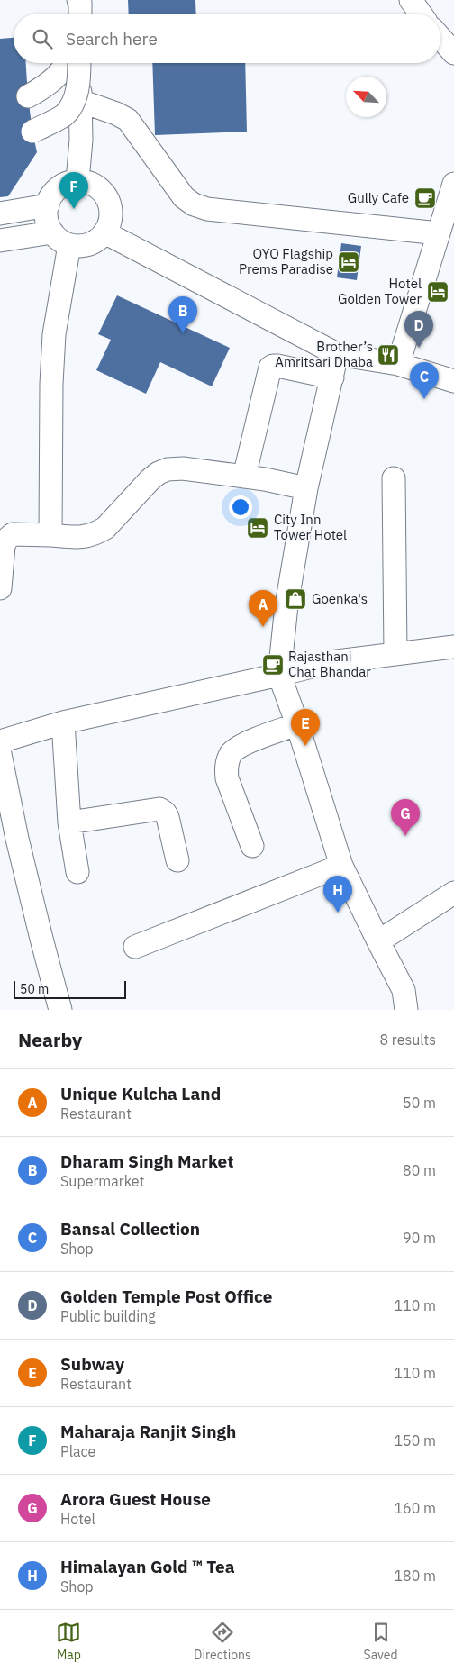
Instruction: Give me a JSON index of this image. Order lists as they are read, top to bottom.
{
  "places": {
    "cafe": ["Gully Cafe", "Rajasthani Chat Bhandar"],
    "hotel": ["OYO Flagship Prems Paradise", "Hotel Golden Tower", "City Inn Tower Hotel"],
    "restaurant": ["Brother’s Amritsari Dhaba"],
    "shop": ["Goenka's"]
  },
  "scale_bar": "50 m",
  "north": "top left",
  "page": {
    "search": "Search here",
    "pins": [
      "F",
      "B",
      "D",
      "C",
      "A",
      "E",
      "G",
      "H"
    ],
    "scale": "50 m",
    "heading": ["Nearby", "8 results"],
    "list": [
      {
        "mark": "A",
        "name": "Unique Kulcha Land",
        "note": "Restaurant",
        "value": "50 m"
      },
      {
        "mark": "B",
        "name": "Dharam Singh Market",
        "note": "Supermarket",
        "value": "80 m"
      },
      {
        "mark": "C",
        "name": "Bansal Collection",
        "note": "Shop",
        "value": "90 m"
      },
      {
        "mark": "D",
        "name": "Golden Temple Post Office",
        "note": "Public building",
        "value": "110 m"
      },
      {
        "mark": "E",
        "name": "Subway",
        "note": "Restaurant",
        "value": "110 m"
      },
      {
        "mark": "F",
        "name": "Maharaja Ranjit Singh",
        "note": "Place",
        "value": "150 m"
      },
      {
        "mark": "G",
        "name": "Arora Guest House",
        "note": "Hotel",
        "value": "160 m"
      },
      {
        "mark": "H",
        "name": "Himalayan Gold ™ Tea",
        "note": "Shop",
        "value": "180 m"
      }
    ],
    "nav": ["Map", "Directions", "Saved"]
  }
}
